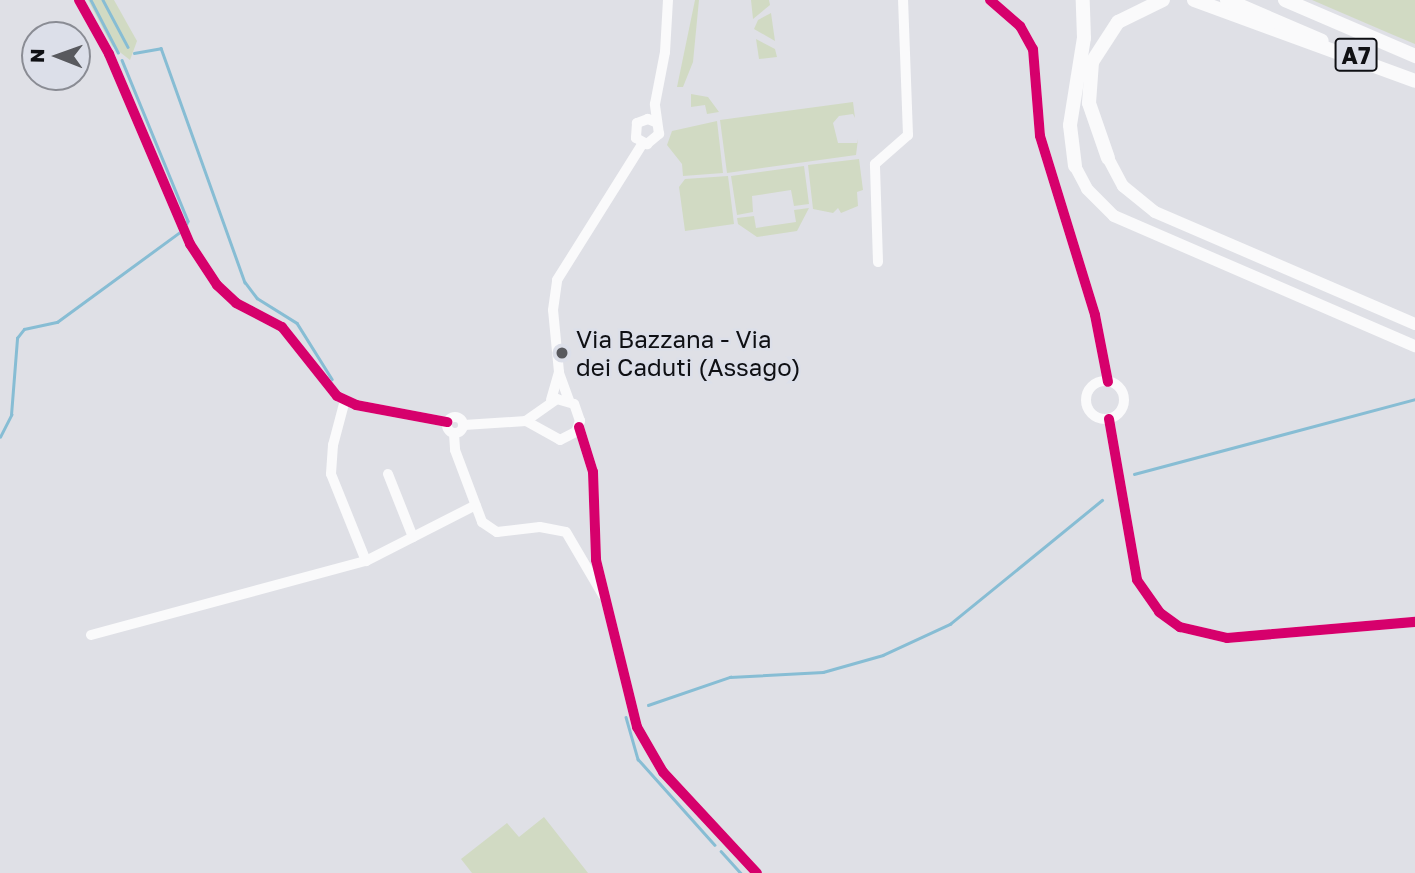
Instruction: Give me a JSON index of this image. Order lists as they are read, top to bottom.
{
  "streets": {
    "highway": ["A7"]
  },
  "places": ["Via Bazzana - Via dei Caduti (Assago)"],
  "north": "left"
}
